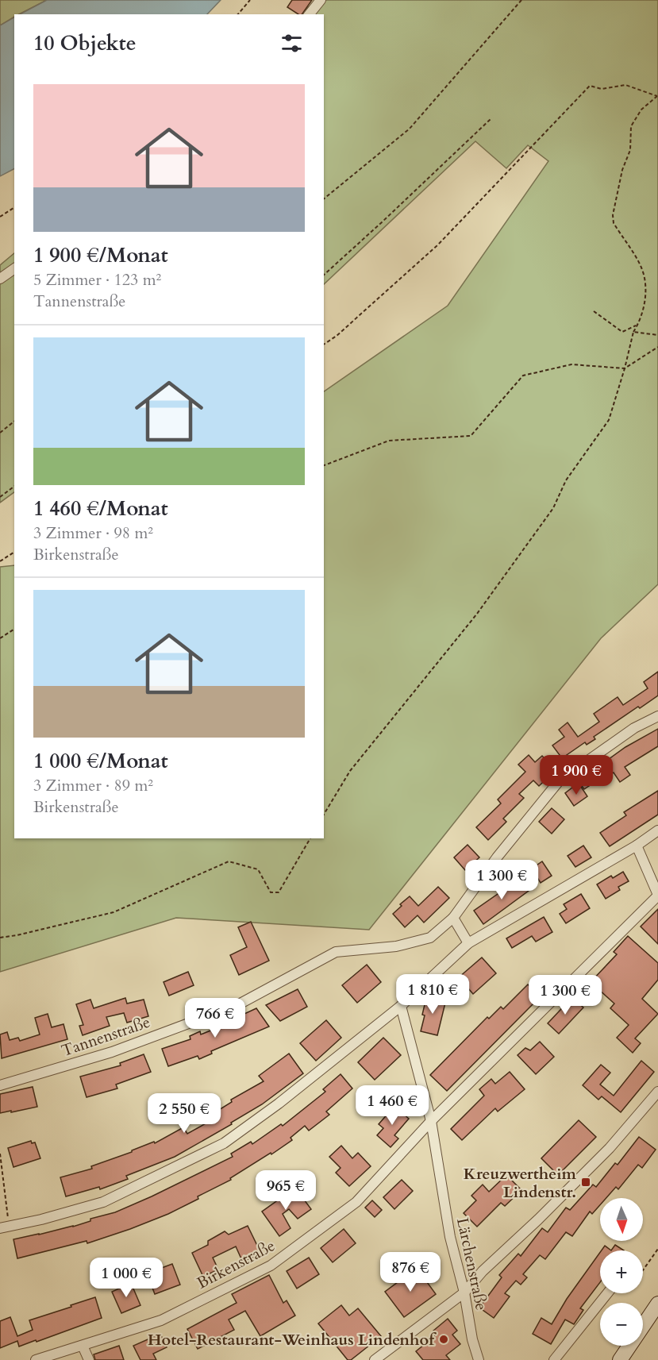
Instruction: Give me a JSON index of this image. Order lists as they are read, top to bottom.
{
  "streets": {
    "street": ["Tannenstraße", "Birkenstraße", "Lärchenstraße"]
  },
  "crossings": [
    ["Birkenstraße", "Lärchenstraße"]
  ],
  "places": {
    "transit": ["Kreuzwertheim Lindenstr."],
    "other": ["Hotel-Restaurant-Weinhaus Lindenhof"]
  },
  "north": "bottom",
  "page": {
    "heading": "10 Objekte",
    "list": [
      {
        "name": "1 900 €/Monat",
        "note": "5 Zimmer · 123 m² · Tannenstraße"
      },
      {
        "name": "1 460 €/Monat",
        "note": "3 Zimmer · 98 m² · Birkenstraße"
      },
      {
        "name": "1 000 €/Monat",
        "note": "3 Zimmer · 89 m² · Birkenstraße"
      }
    ],
    "price": [
      "1 900 €",
      "1 300 €",
      "1 810 €",
      "1 300 €",
      "766 €",
      "1 460 €",
      "2 550 €",
      "965 €",
      "876 €",
      "1 000 €"
    ],
    "map_buttons": ["+", "−"]
  }
}
